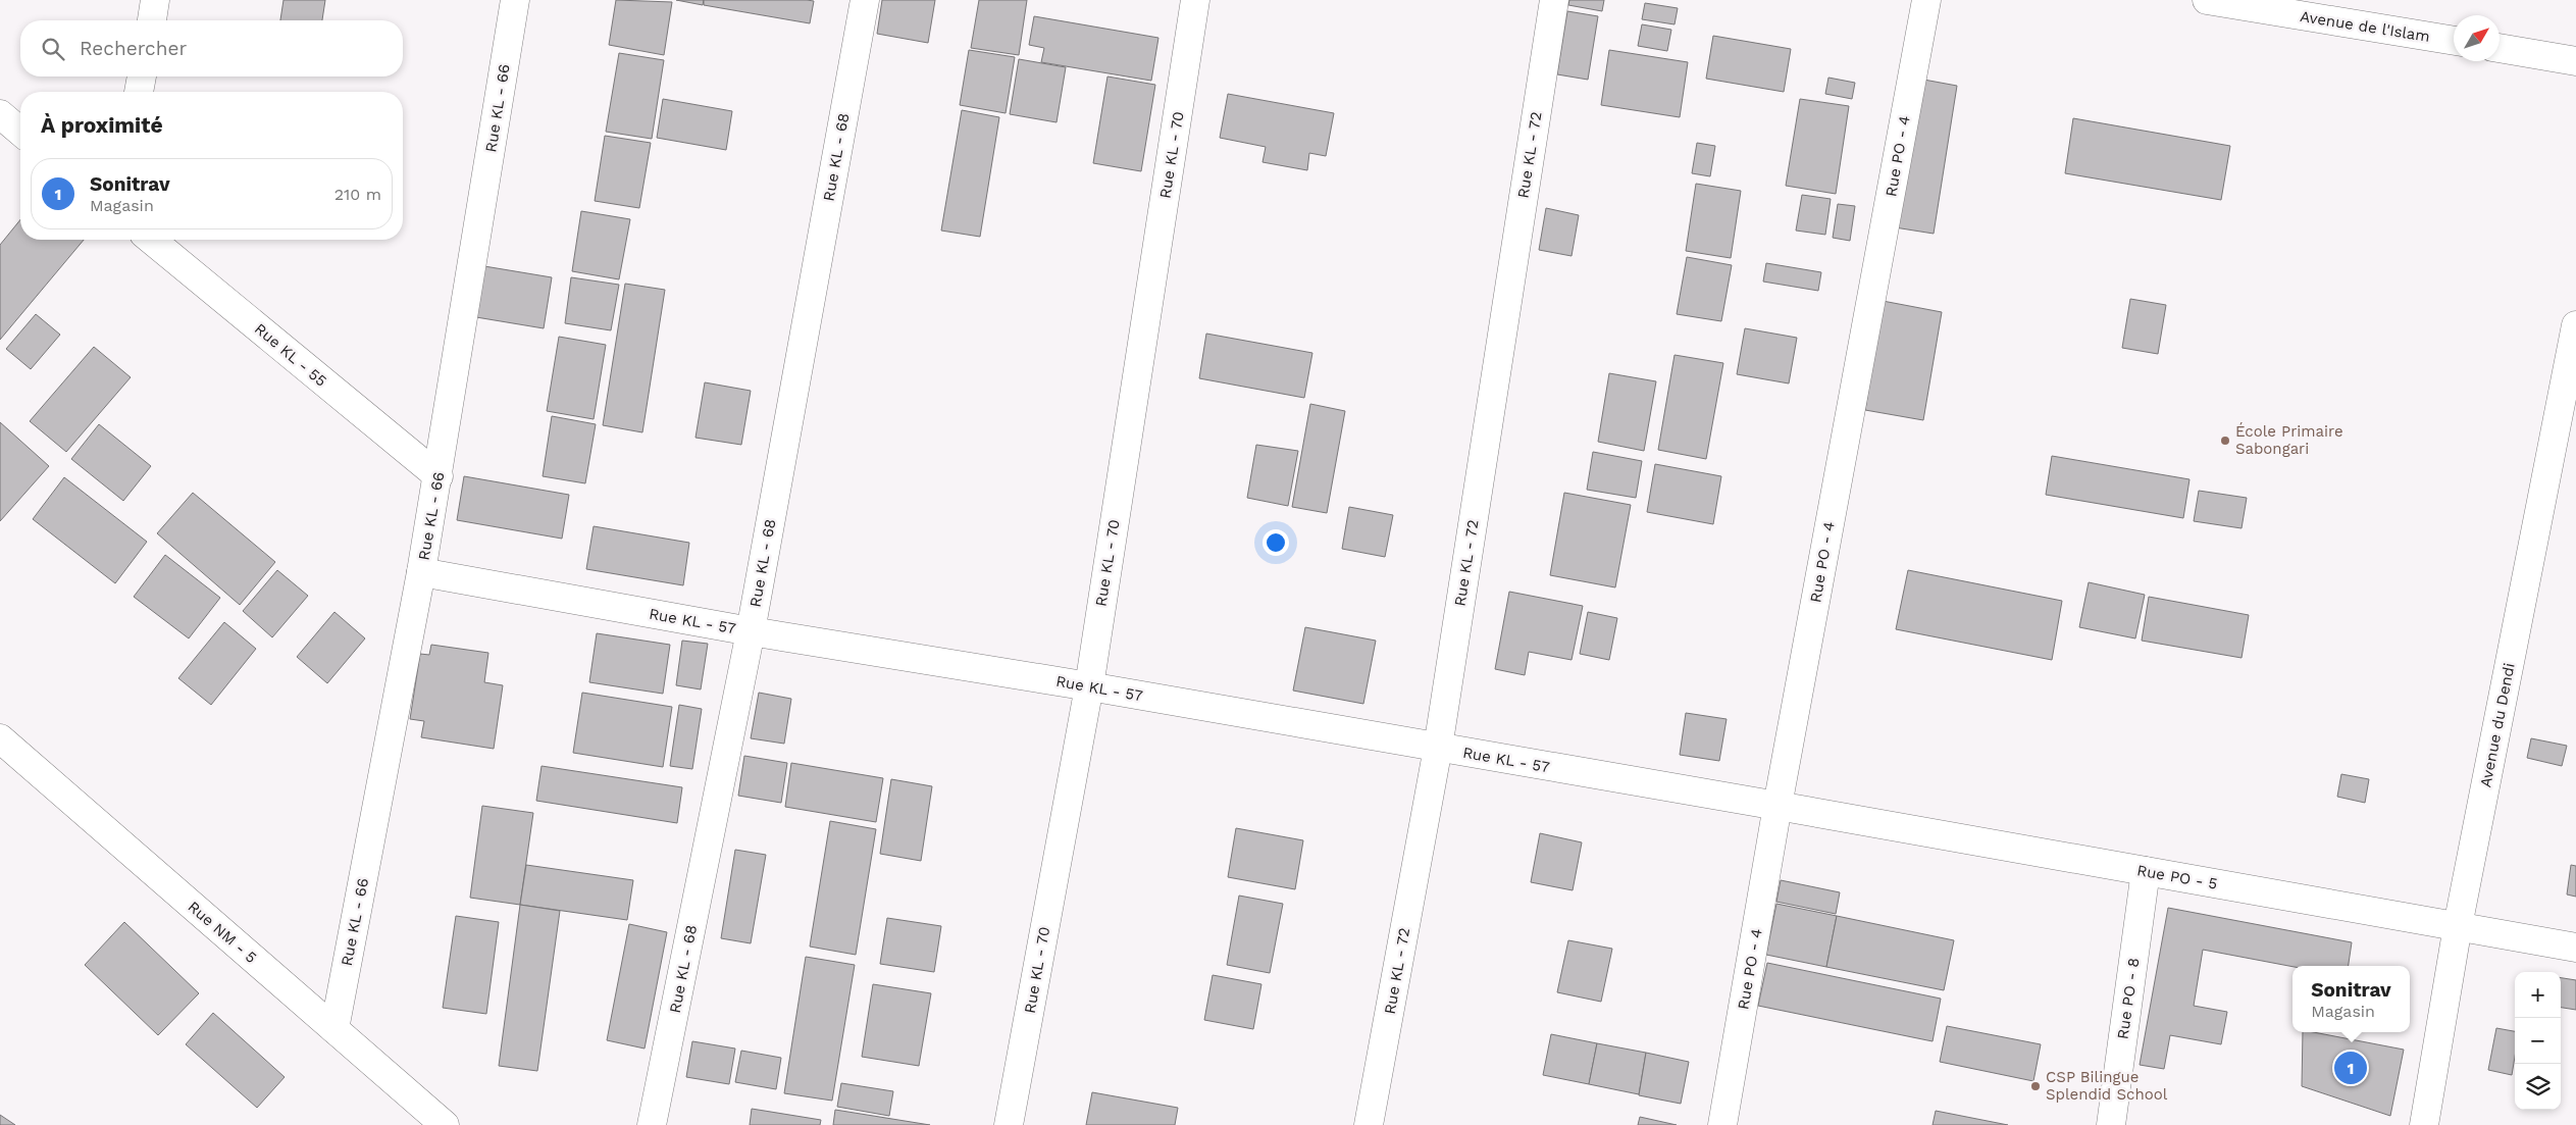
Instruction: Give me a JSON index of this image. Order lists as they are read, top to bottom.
{
  "streets": {
    "street": [
      "Avenue de l'Islam",
      "Rue KL - 66",
      "Rue KL - 70",
      "Rue KL - 72",
      "Rue PO - 4",
      "Rue KL - 68",
      "Rue KL - 55",
      "Rue KL - 57",
      "Avenue du Dendi",
      "Rue PO - 5",
      "Rue NM - 5",
      "Rue PO - 8"
    ]
  },
  "crossings": [
    ["Rue KL - 66", "Rue KL - 55"],
    ["Rue KL - 66", "Rue KL - 57"],
    ["Rue KL - 66", "Rue NM - 5"],
    ["Rue KL - 70", "Rue KL - 57"],
    ["Rue KL - 72", "Rue KL - 57"],
    ["Rue PO - 4", "Rue KL - 57"],
    ["Rue PO - 4", "Rue PO - 5"],
    ["Rue KL - 68", "Rue KL - 57"],
    ["Rue KL - 57", "Rue PO - 5"],
    ["Avenue du Dendi", "Rue PO - 5"],
    ["Rue PO - 5", "Rue PO - 8"]
  ],
  "places": ["École Primaire Sabongari", "CSP Bilingue Splendid School"],
  "north": "top right",
  "page": {
    "search": "Rechercher",
    "heading": "À proximité",
    "list": [
      {
        "mark": "1",
        "name": "Sonitrav",
        "note": "Magasin",
        "value": "210 m"
      }
    ],
    "popup": ["Sonitrav", "Magasin"],
    "map_buttons": ["+", "−"],
    "pins": "1"
  }
}
